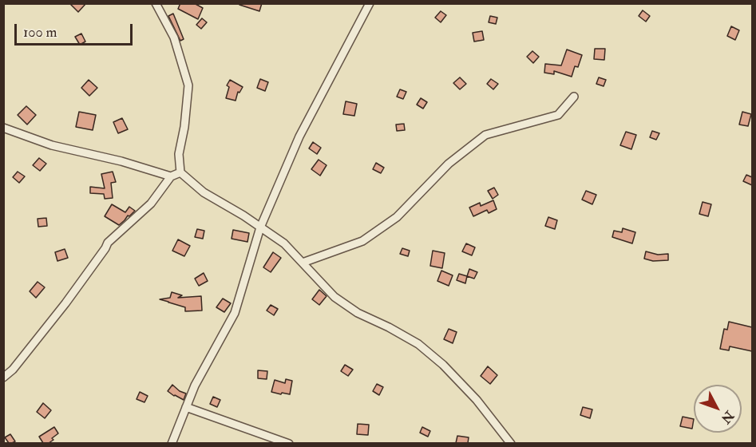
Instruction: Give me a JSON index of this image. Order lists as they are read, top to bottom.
{
  "scale_bar": "100 m",
  "north": "bottom right"
}
